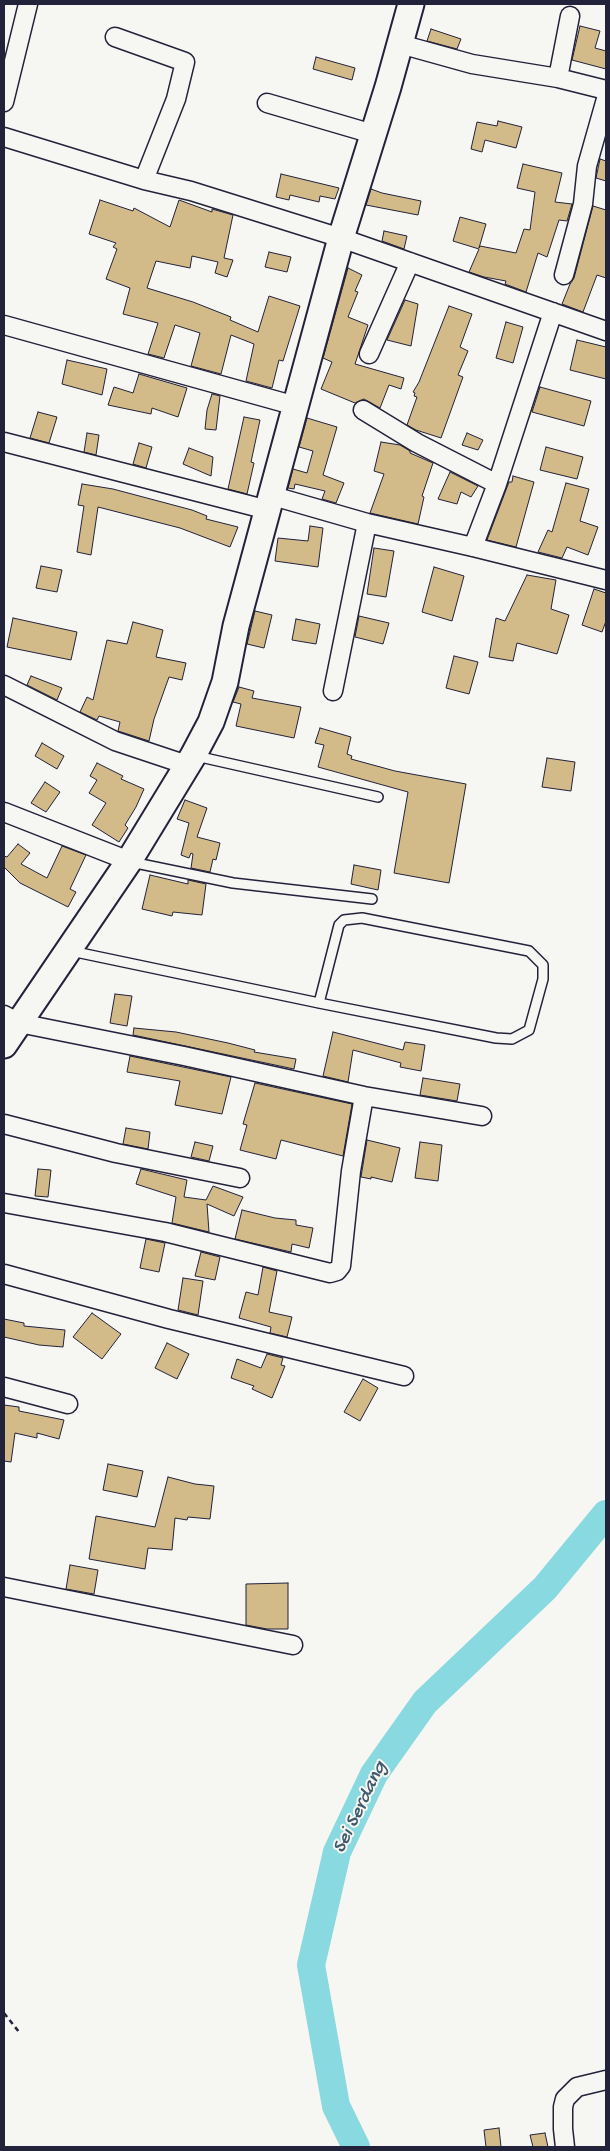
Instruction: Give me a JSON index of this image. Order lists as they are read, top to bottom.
{
  "water": ["Sei Serdang"]
}
